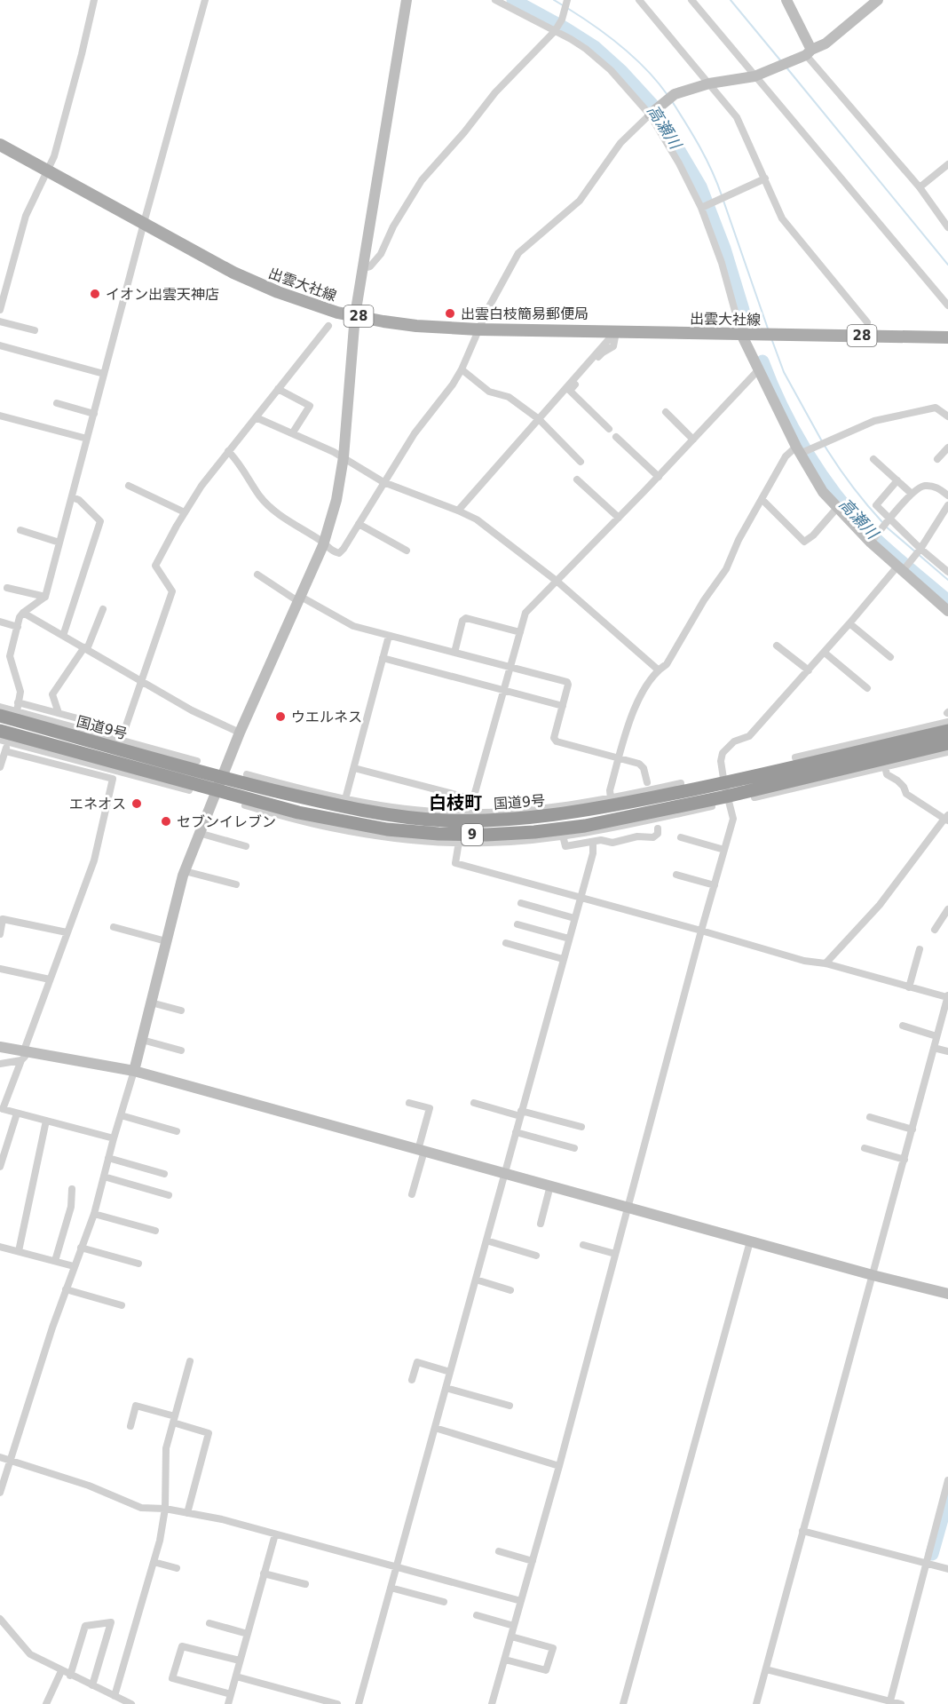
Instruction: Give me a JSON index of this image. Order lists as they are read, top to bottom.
{
  "streets": {
    "highway": ["国道9号", "9"],
    "main road": ["出雲大社線", "28"]
  },
  "districts": ["白枝町"],
  "water": ["高瀬川"],
  "places": [
    "イオン出雲天神店",
    "出雲白枝簡易郵便局",
    "ウエルネス",
    "エネオス",
    "セブンイレブン"
  ]
}
